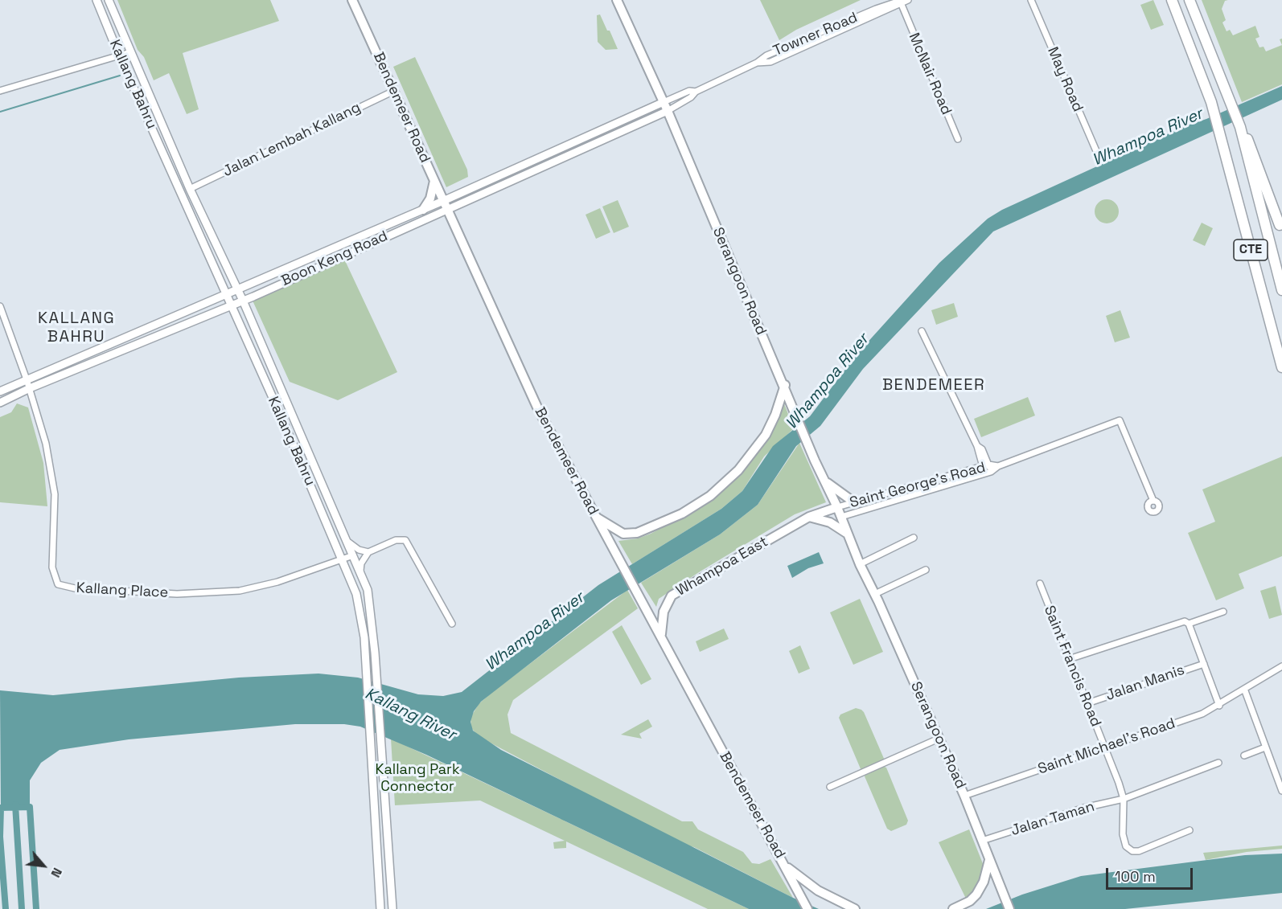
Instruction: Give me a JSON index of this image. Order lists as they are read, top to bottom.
{
  "streets": {
    "highway": ["CTE"],
    "main road": [
      "Kallang Bahru",
      "Bendemeer Road",
      "Boon Keng Road",
      "Serangoon Road",
      "Whampoa East"
    ],
    "street": [
      "Towner Road",
      "McNair Road",
      "May Road",
      "Jalan Lembah Kallang",
      "Saint George's Road",
      "Kallang Place",
      "Saint Francis Road",
      "Jalan Manis",
      "Saint Michael's Road",
      "Jalan Taman"
    ]
  },
  "crossings": [
    ["Towner Road", "McNair Road"],
    ["Towner Road", "Boon Keng Road"],
    ["Towner Road", "Serangoon Road"],
    ["Kallang Bahru", "Jalan Lembah Kallang"],
    ["Kallang Bahru", "Boon Keng Road"],
    ["Kallang Bahru", "Kallang Place"],
    ["Bendemeer Road", "Jalan Lembah Kallang"],
    ["Bendemeer Road", "Boon Keng Road"],
    ["Bendemeer Road", "Whampoa East"],
    ["Boon Keng Road", "Serangoon Road"],
    ["Boon Keng Road", "Kallang Place"],
    ["Serangoon Road", "Saint George's Road"],
    ["Serangoon Road", "Whampoa East"],
    ["Serangoon Road", "Saint Michael's Road"],
    ["Serangoon Road", "Jalan Taman"],
    ["Saint George's Road", "Whampoa East"],
    ["Saint Francis Road", "Jalan Manis"],
    ["Saint Francis Road", "Saint Michael's Road"]
  ],
  "districts": ["KALLANG BAHRU", "BENDEMEER"],
  "water": ["Whampoa River", "Kallang River"],
  "parks": ["Kallang Park Connector"],
  "scale_bar": "100 m",
  "north": "bottom right"
}
